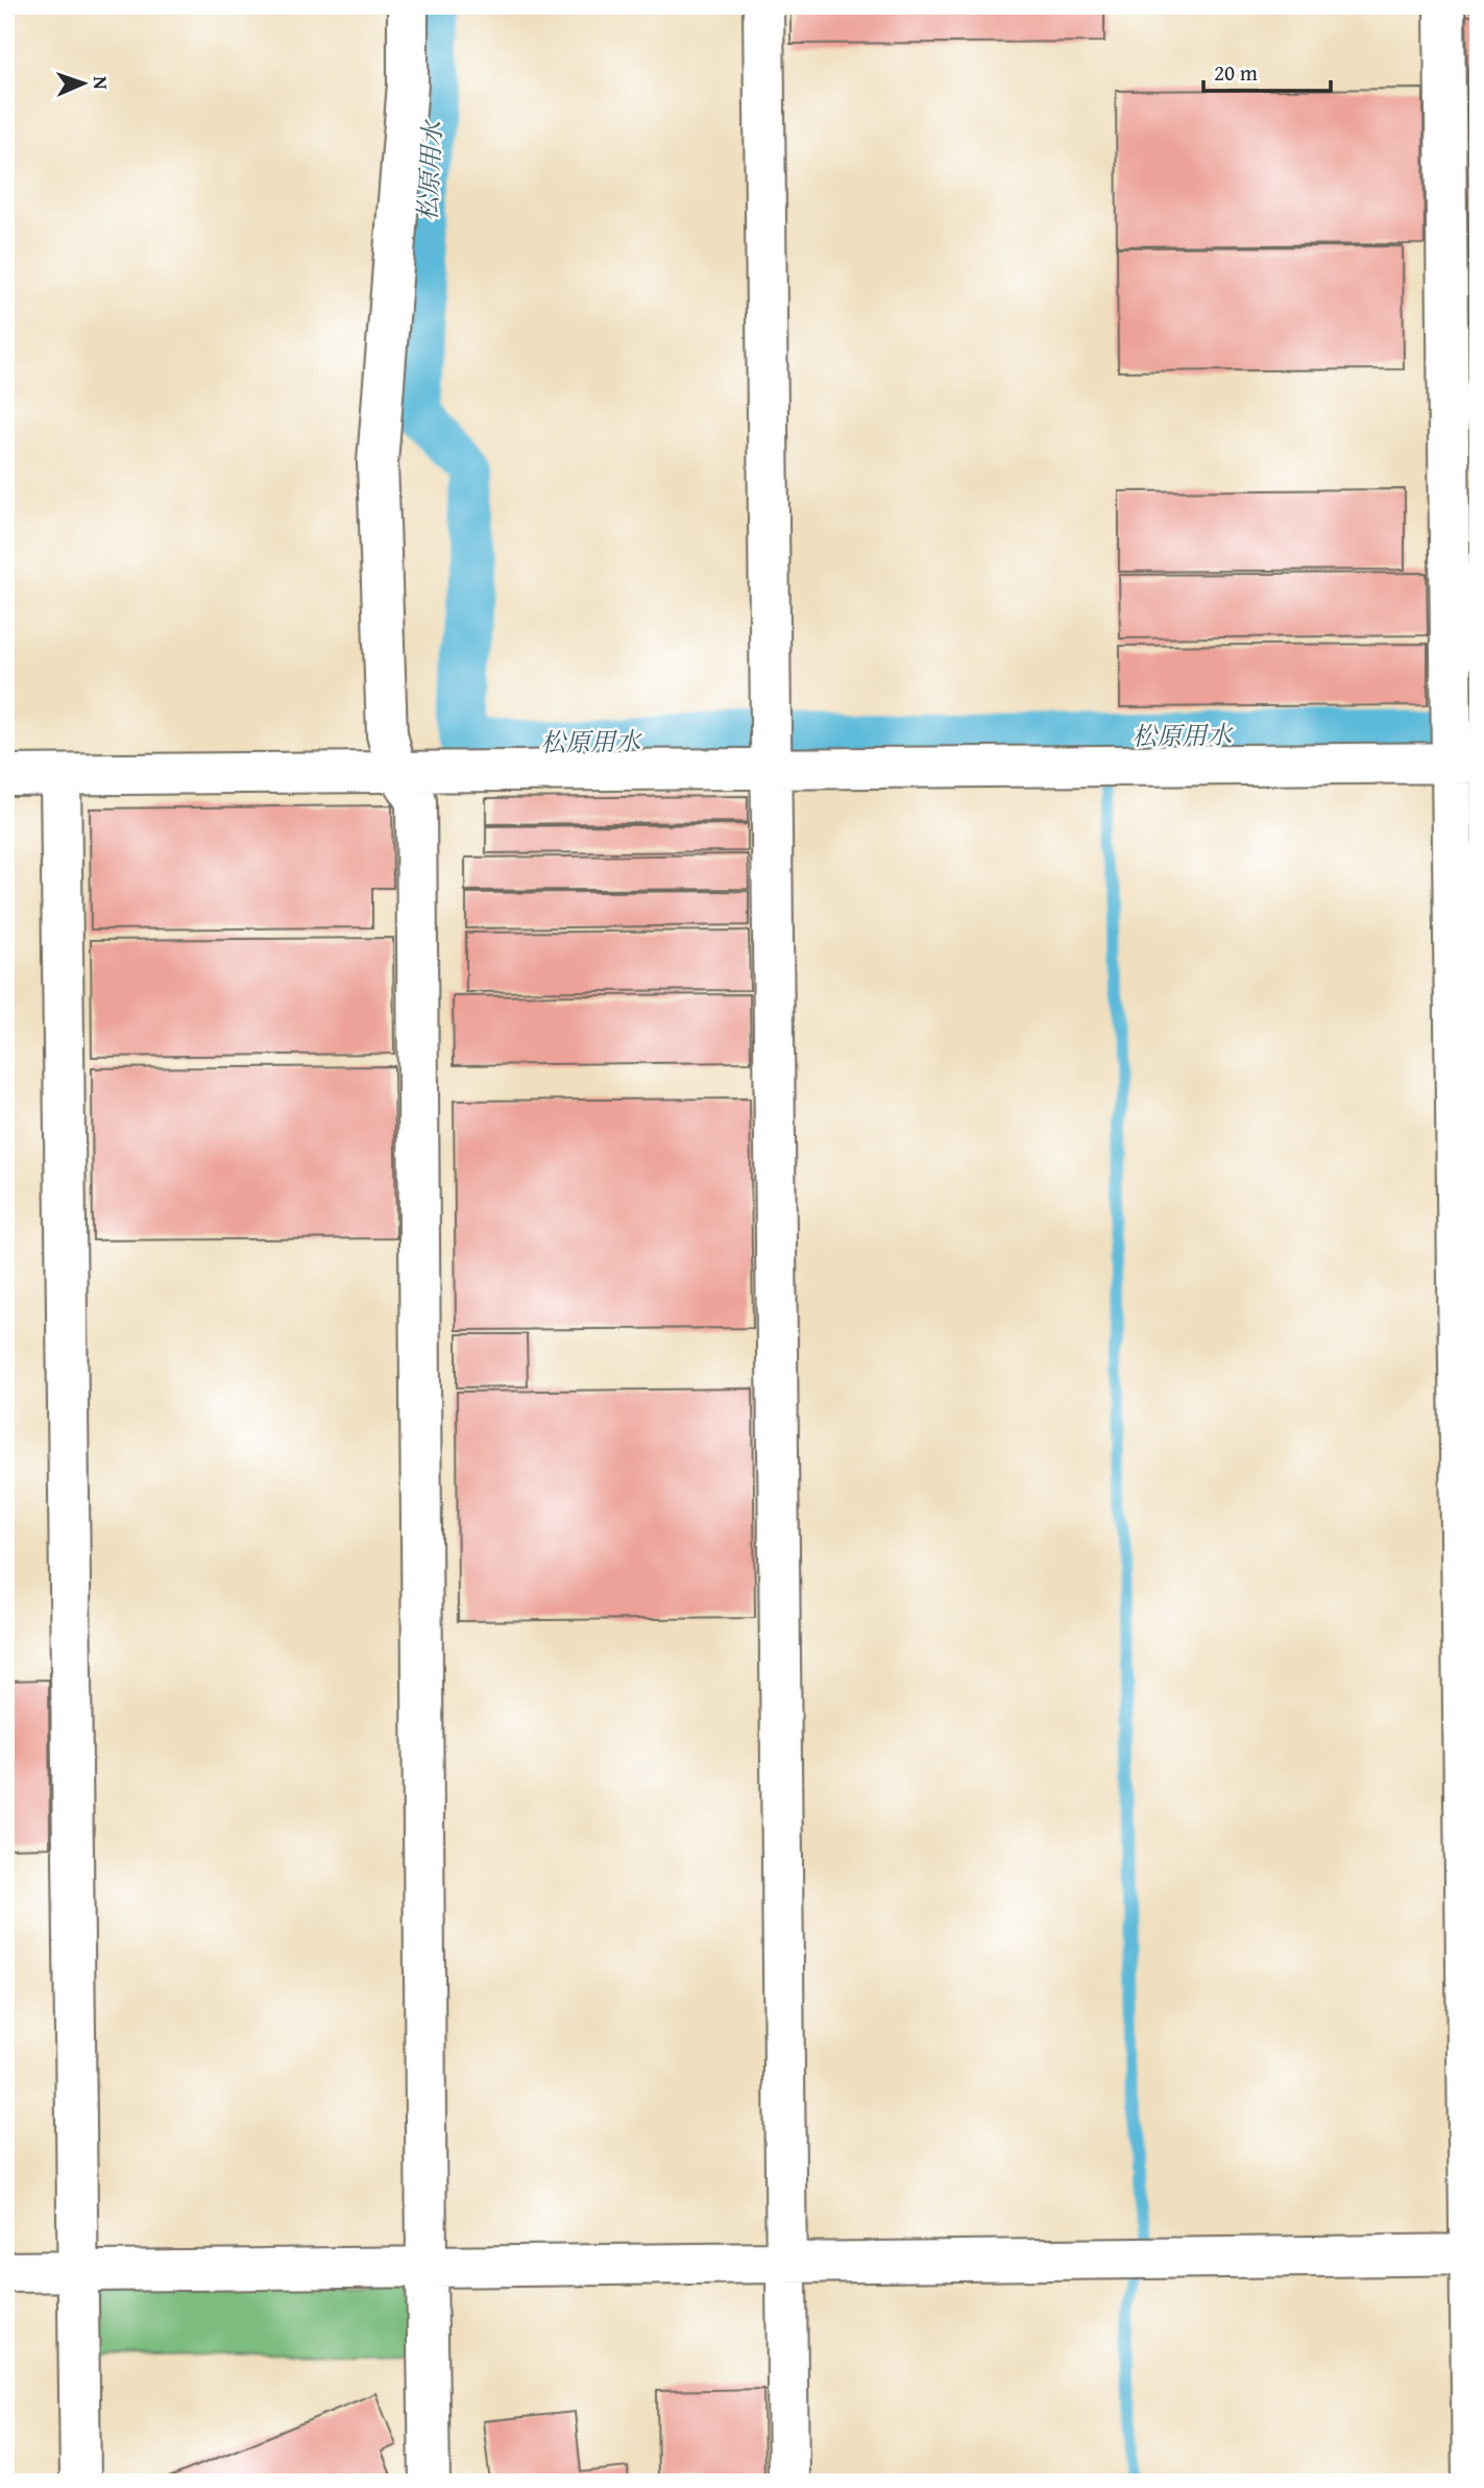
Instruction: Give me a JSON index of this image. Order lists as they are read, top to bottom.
{
  "water": ["松原用水"],
  "scale_bar": "20 m",
  "north": "right"
}
